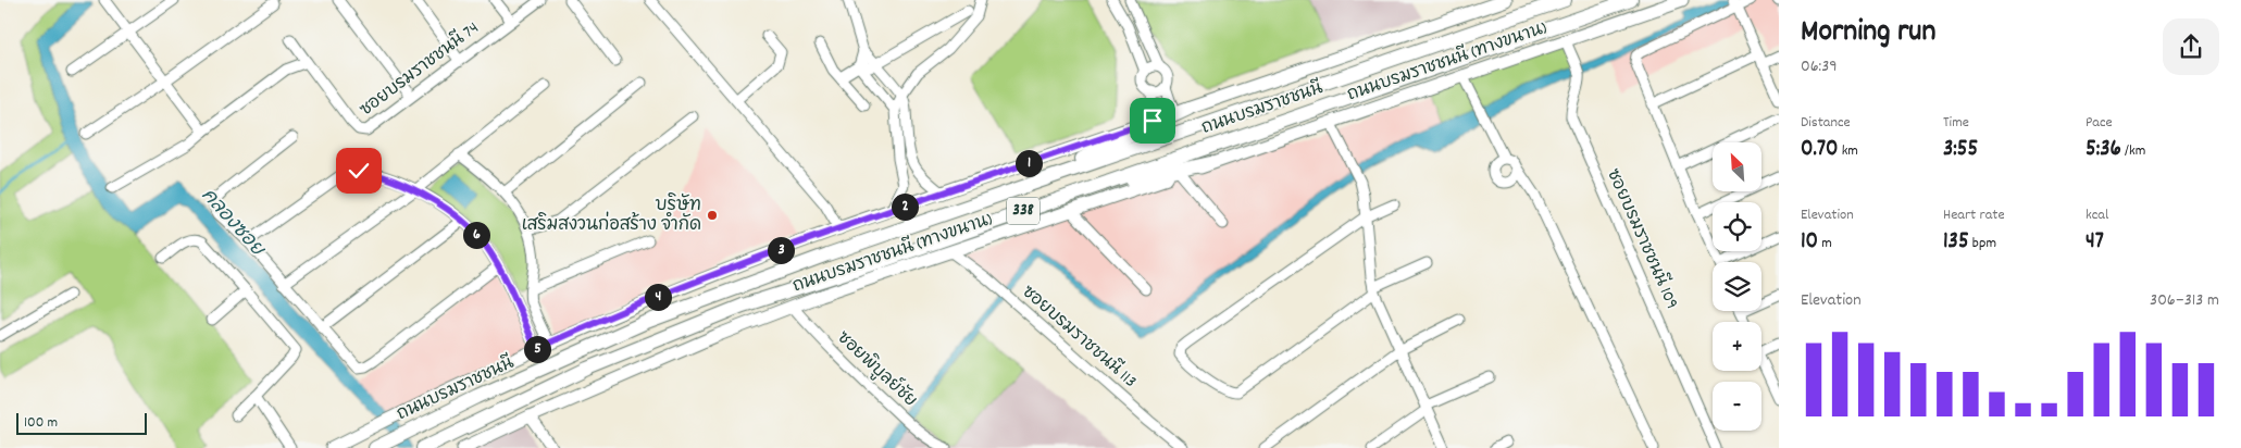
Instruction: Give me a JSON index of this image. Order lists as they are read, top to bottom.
{
  "streets": {
    "highway": ["ถนนบรมราชชนนี", "338"],
    "main road": ["ถนนบรมราชชนนี (ทางขนาน)"],
    "street": [
      "ซอยบรมราชชนนี 74",
      "ซอยบรมราชชนนี 109",
      "ซอยบรมราชชนนี 113",
      "ซอยพิบูลย์ชัย"
    ]
  },
  "crossings": [
    ["ถนนบรมราชชนนี (ทางขนาน)", "ซอยบรมราชชนนี 109"],
    ["ถนนบรมราชชนนี (ทางขนาน)", "ซอยบรมราชชนนี 113"],
    ["ถนนบรมราชชนนี (ทางขนาน)", "ซอยพิบูลย์ชัย"]
  ],
  "water": ["คลองซอย"],
  "places": ["บริษัท เสริมสงวนก่อสร้าง จำกัด"],
  "scale_bar": "100 m",
  "north": "top left",
  "page": {
    "heading": ["Morning run", "06:39"],
    "stats": [
      ["Distance", "0.70 km"],
      ["Time", "3:55"],
      ["Pace", "5:36 /km"],
      ["Elevation", "10 m"],
      ["Heart rate", "135 bpm"],
      ["kcal", "47"]
    ],
    "map_buttons": ["+", "−"],
    "pins": [
      "1",
      "2",
      "6",
      "3",
      "4",
      "5"
    ],
    "chart": ["Elevation", "306–313 m"],
    "scale": "100 m"
  }
}
